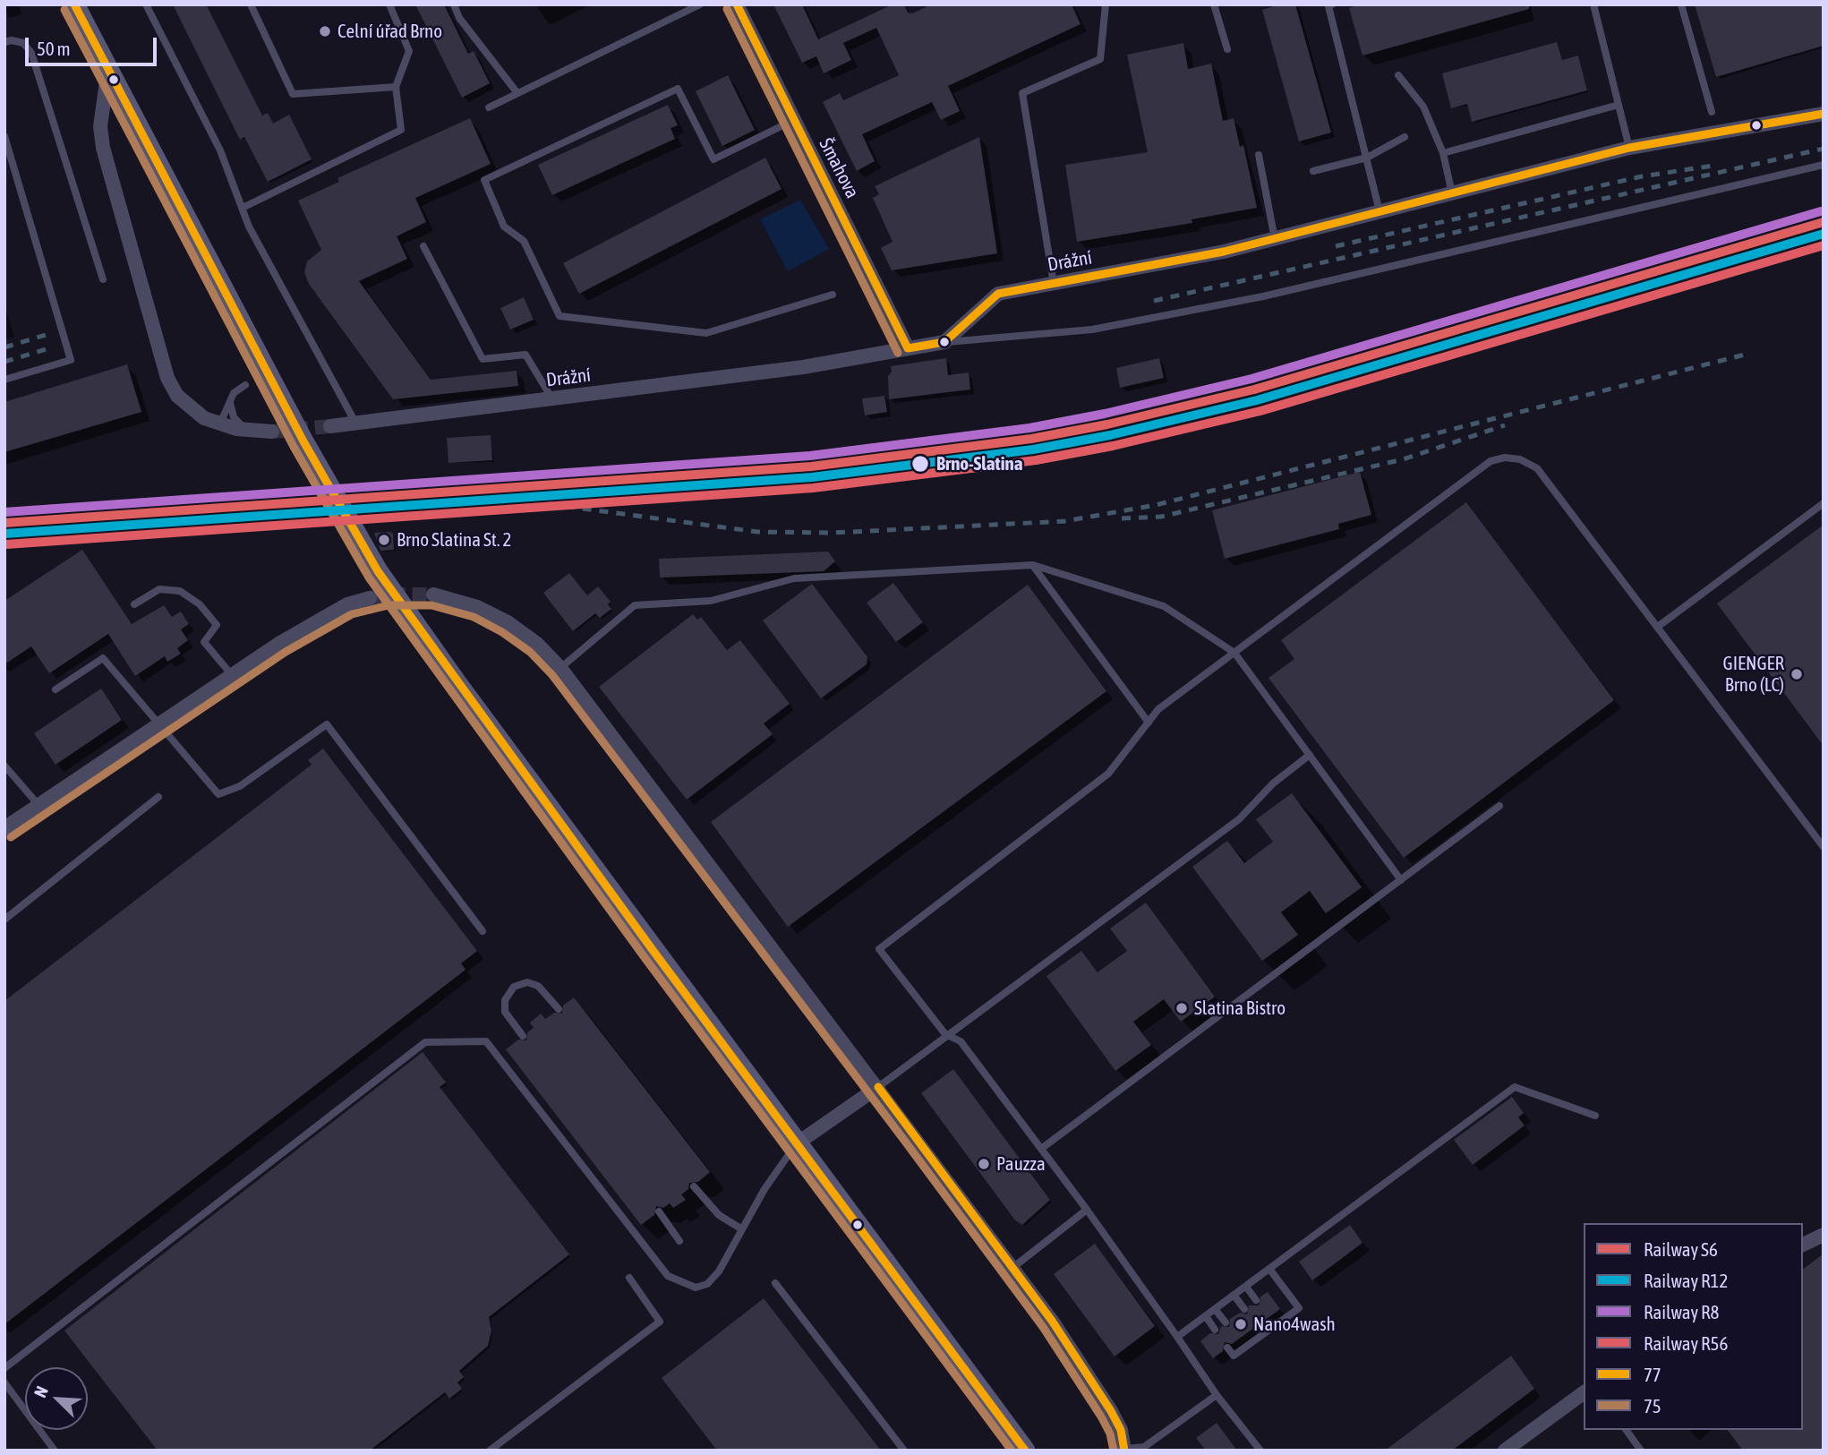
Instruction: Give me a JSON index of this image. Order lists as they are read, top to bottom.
{
  "streets": {
    "street": ["Šmahova", "Drážní"]
  },
  "crossings": [
    ["Šmahova", "Drážní"]
  ],
  "places": [
    "Celní úřad Brno",
    "Brno-Slatina",
    "Brno Slatina St. 2",
    "GIENGER Brno (LC)",
    "Slatina Bistro",
    "Pauzza",
    "Nano4wash"
  ],
  "lines": [
    "transit line 77",
    "transit line 75",
    "rail line R8",
    "rail line S6",
    "rail line R12",
    "rail line R56"
  ],
  "legend": [
    "Railway S6",
    "Railway R12",
    "Railway R8",
    "Railway R56",
    "77",
    "75"
  ],
  "scale_bar": "50 m",
  "north": "top left"
}
